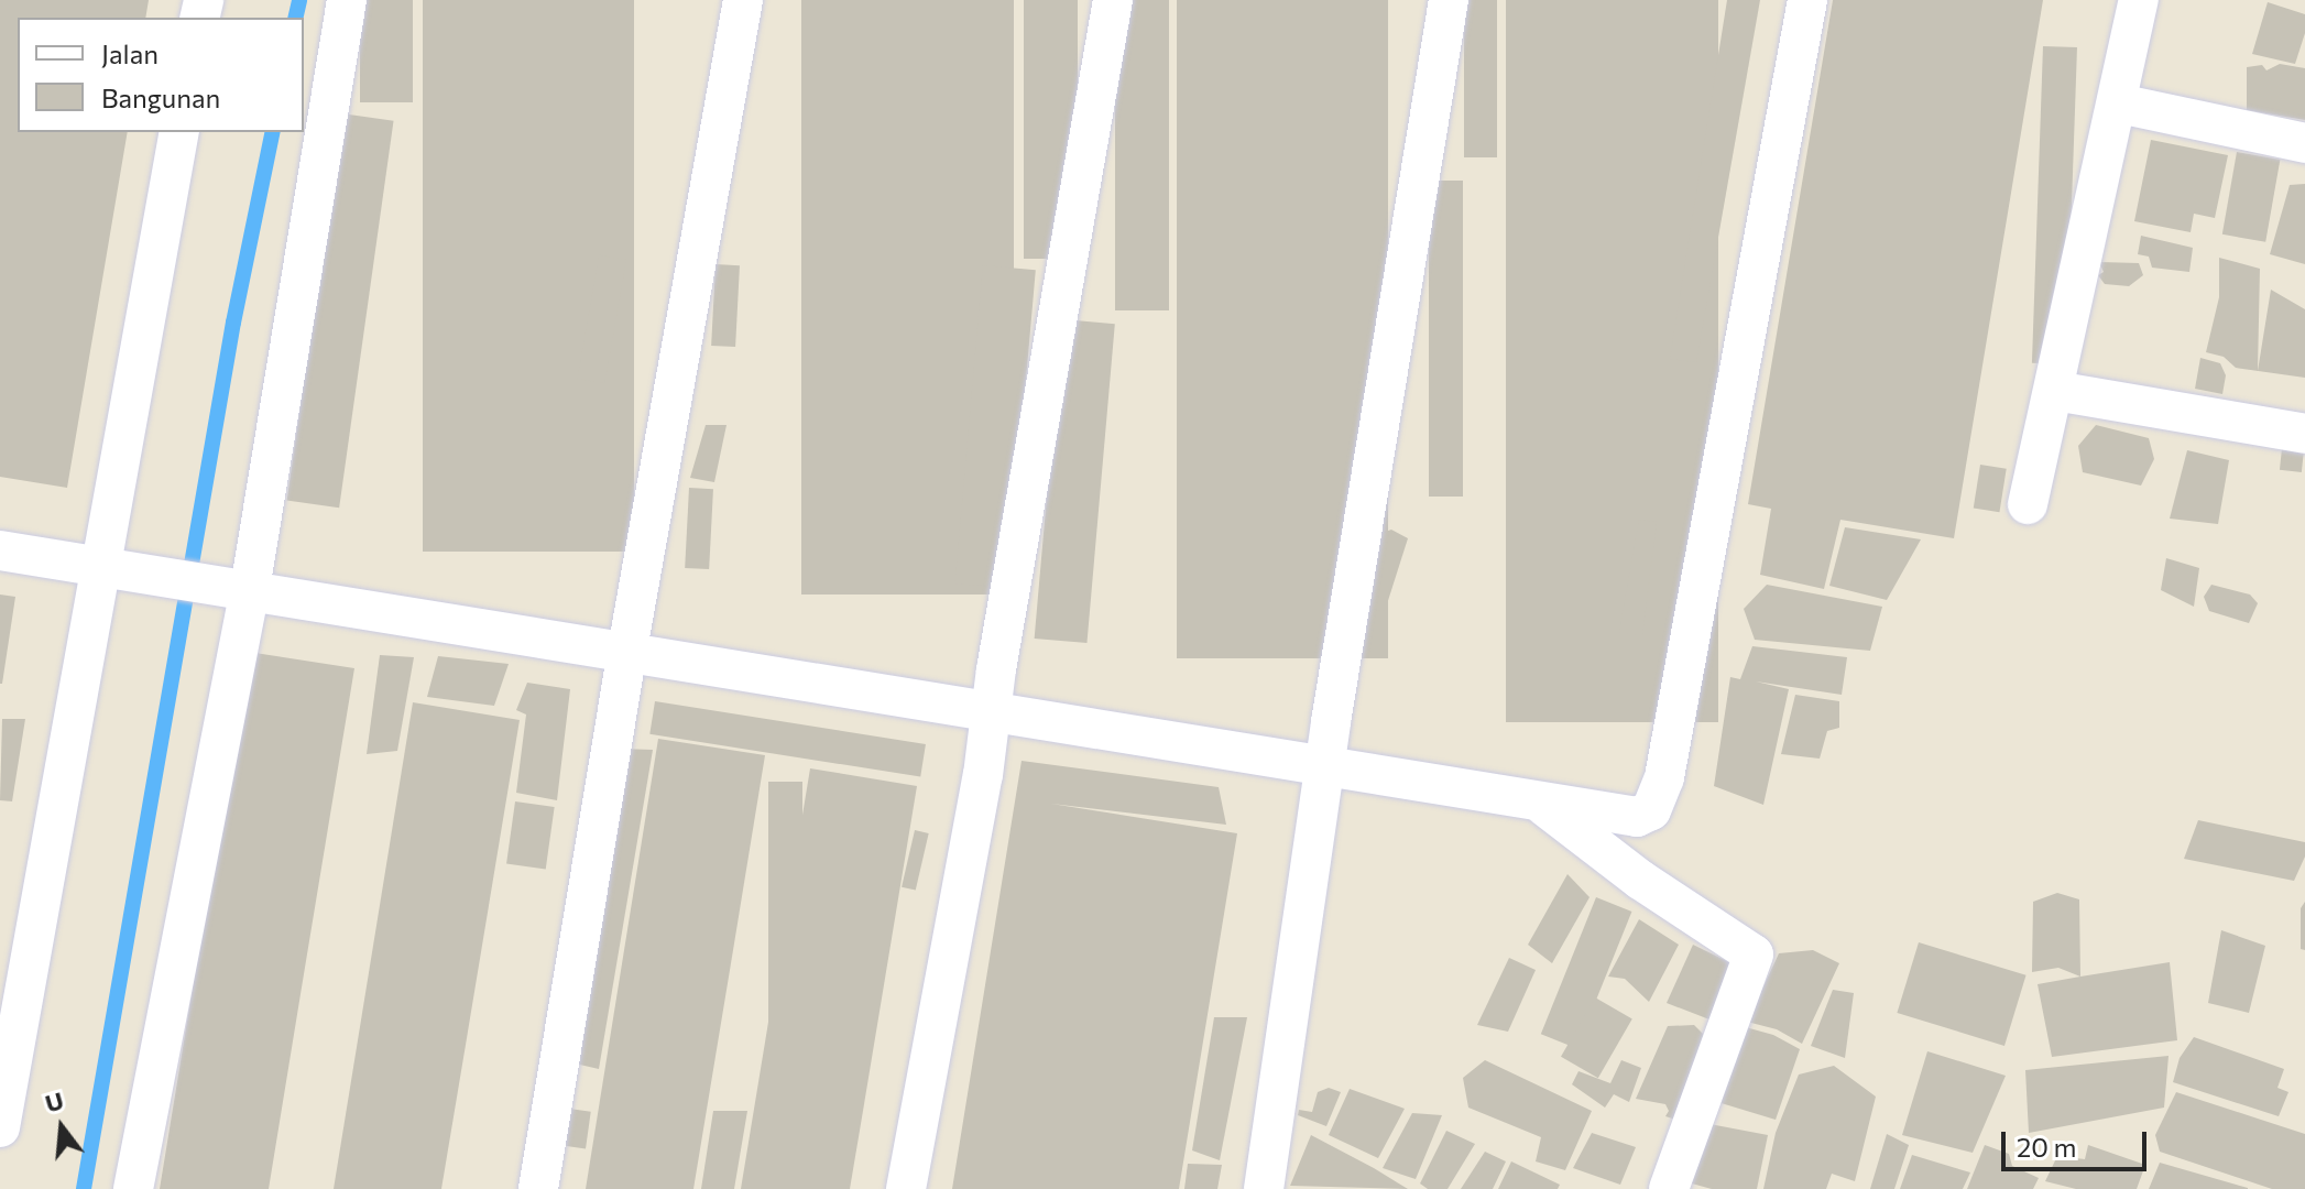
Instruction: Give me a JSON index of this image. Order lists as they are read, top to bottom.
{
  "legend": ["Jalan", "Bangunan"],
  "scale_bar": "20 m",
  "north": "top"
}
